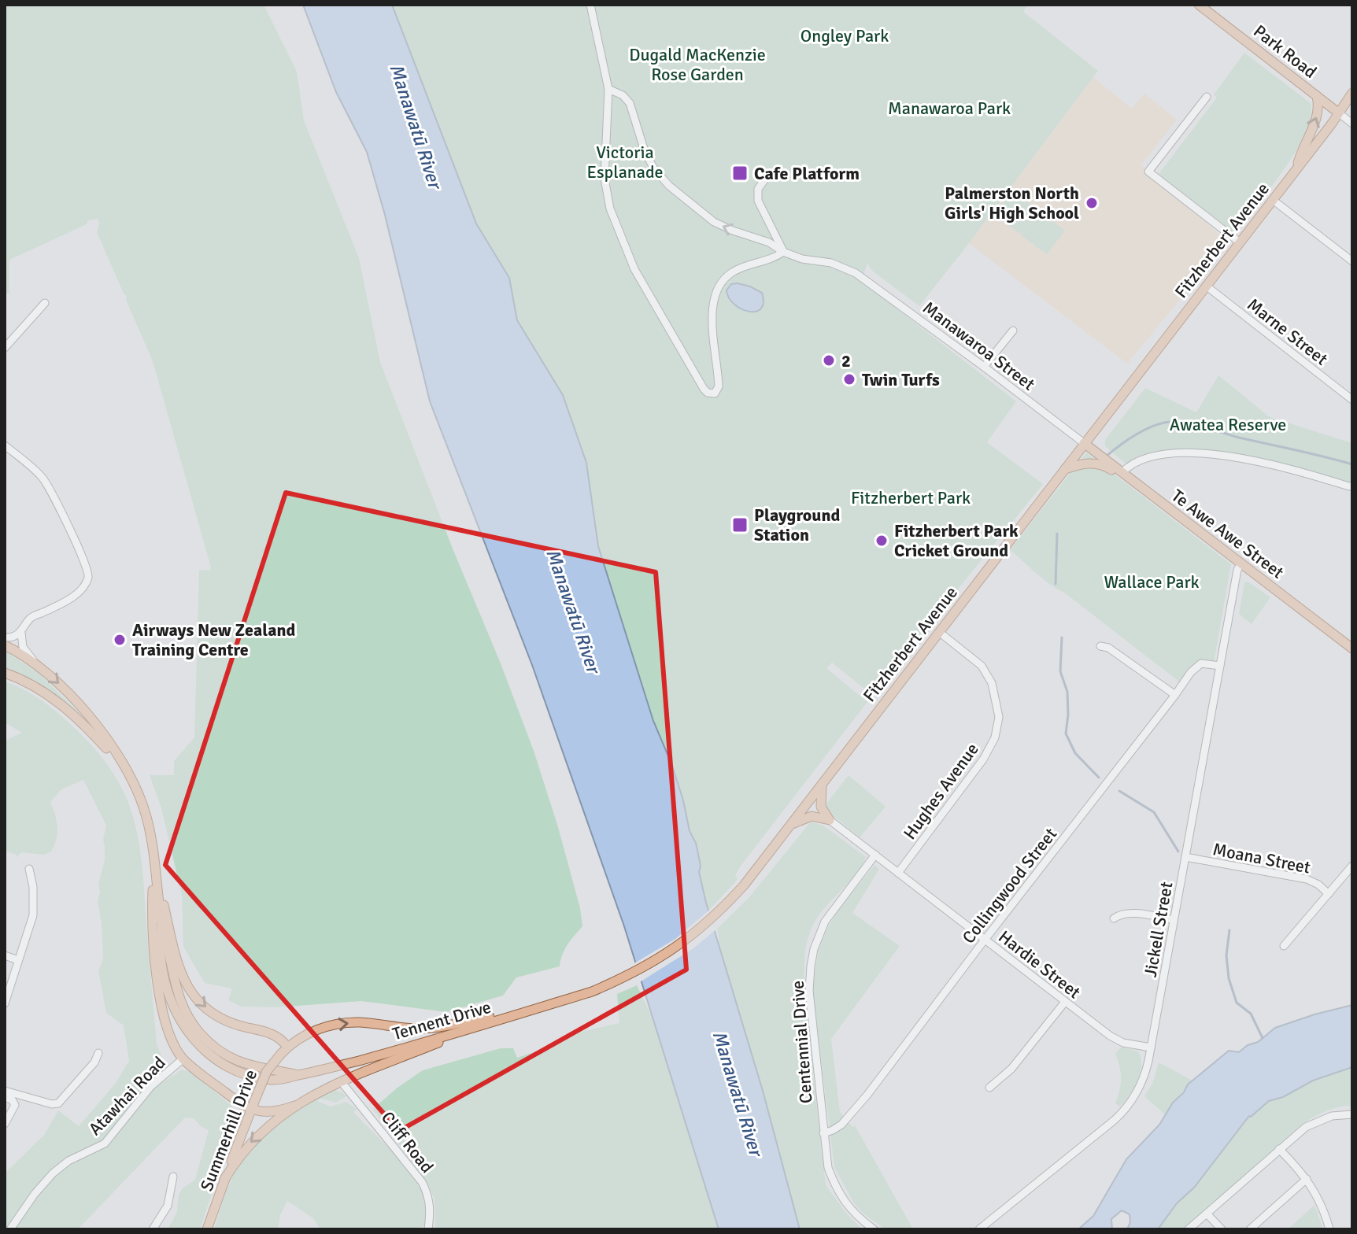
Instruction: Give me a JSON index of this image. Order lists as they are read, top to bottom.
{
  "streets": {
    "main road": [
      "Park Road",
      "Fitzherbert Avenue",
      "Te Awe Awe Street",
      "Tennent Drive",
      "Summerhill Drive"
    ],
    "street": [
      "Marne Street",
      "Manawaroa Street",
      "Hughes Avenue",
      "Moana Street",
      "Collingwood Street",
      "Jickell Street",
      "Hardie Street",
      "Centennial Drive",
      "Atawhai Road",
      "Cliff Road"
    ]
  },
  "crossings": [
    ["Park Road", "Fitzherbert Avenue"],
    ["Fitzherbert Avenue", "Marne Street"],
    ["Fitzherbert Avenue", "Manawaroa Street"],
    ["Fitzherbert Avenue", "Te Awe Awe Street"],
    ["Fitzherbert Avenue", "Hughes Avenue"],
    ["Fitzherbert Avenue", "Tennent Drive"],
    ["Manawaroa Street", "Te Awe Awe Street"],
    ["Te Awe Awe Street", "Jickell Street"],
    ["Hughes Avenue", "Hardie Street"],
    ["Moana Street", "Jickell Street"],
    ["Collingwood Street", "Jickell Street"],
    ["Collingwood Street", "Hardie Street"],
    ["Collingwood Street", "Centennial Drive"],
    ["Jickell Street", "Hardie Street"],
    ["Hardie Street", "Centennial Drive"]
  ],
  "one_way": ["Manawaroa Street"],
  "water": ["Manawatū River"],
  "parks": [
    "Ongley Park",
    "Dugald MacKenzie Rose Garden",
    "Manawaroa Park",
    "Victoria Esplanade",
    "Awatea Reserve",
    "Fitzherbert Park",
    "Wallace Park"
  ],
  "places": {
    "transit": ["Cafe Platform", "Playground Station"],
    "other": [
      "Palmerston North Girls' High School",
      "2",
      "Twin Turfs",
      "Fitzherbert Park Cricket Ground",
      "Airways New Zealand Training Centre"
    ]
  }
}
